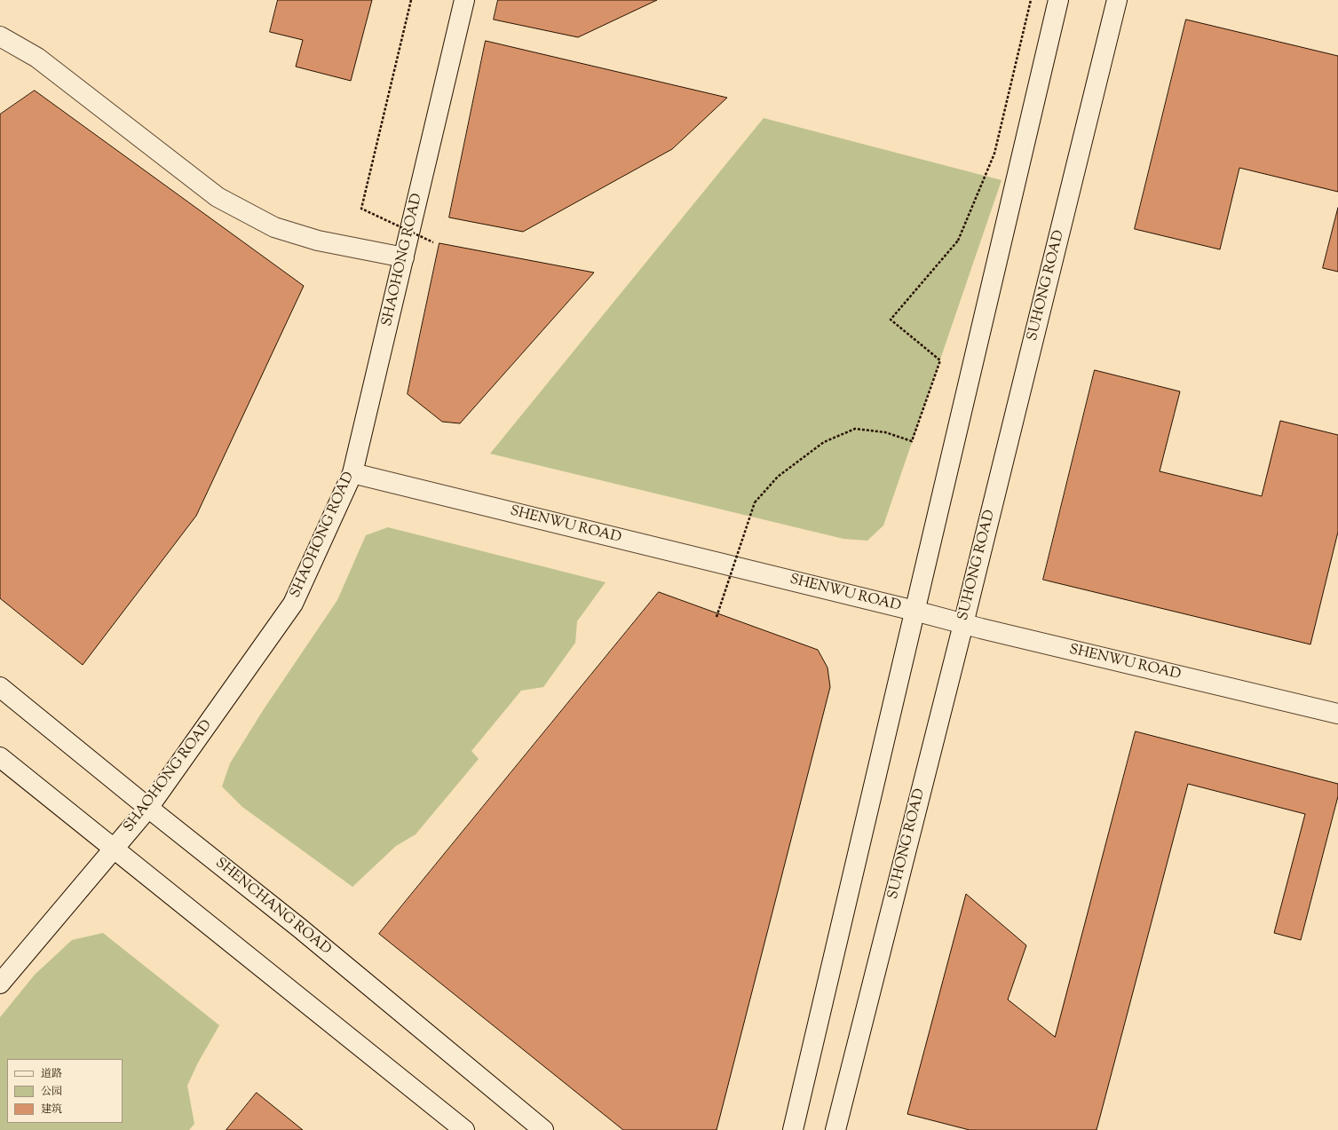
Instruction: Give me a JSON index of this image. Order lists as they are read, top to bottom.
{
  "streets": {
    "main road": [
      "SHAOHONG ROAD",
      "SUHONG ROAD",
      "SHENWU ROAD",
      "SHENCHANG ROAD"
    ]
  },
  "crossings": [
    ["SHAOHONG ROAD", "SHENWU ROAD"],
    ["SHAOHONG ROAD", "SHENCHANG ROAD"],
    ["SUHONG ROAD", "SHENWU ROAD"]
  ],
  "legend": ["道路", "公园", "建筑"]
}
